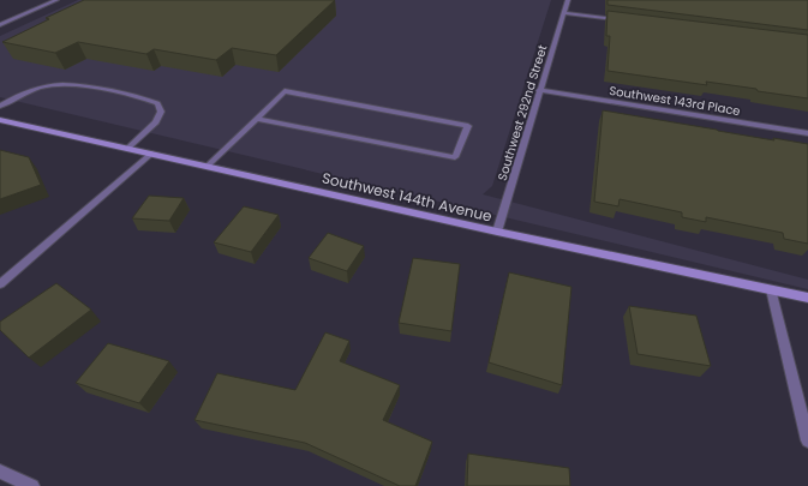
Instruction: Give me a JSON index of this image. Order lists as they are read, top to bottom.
{
  "streets": {
    "street": ["Southwest 143rd Place", "Southwest 292nd Street", "Southwest 144th Avenue"]
  },
  "crossings": [
    ["Southwest 143rd Place", "Southwest 292nd Street"],
    ["Southwest 292nd Street", "Southwest 144th Avenue"]
  ]
}
